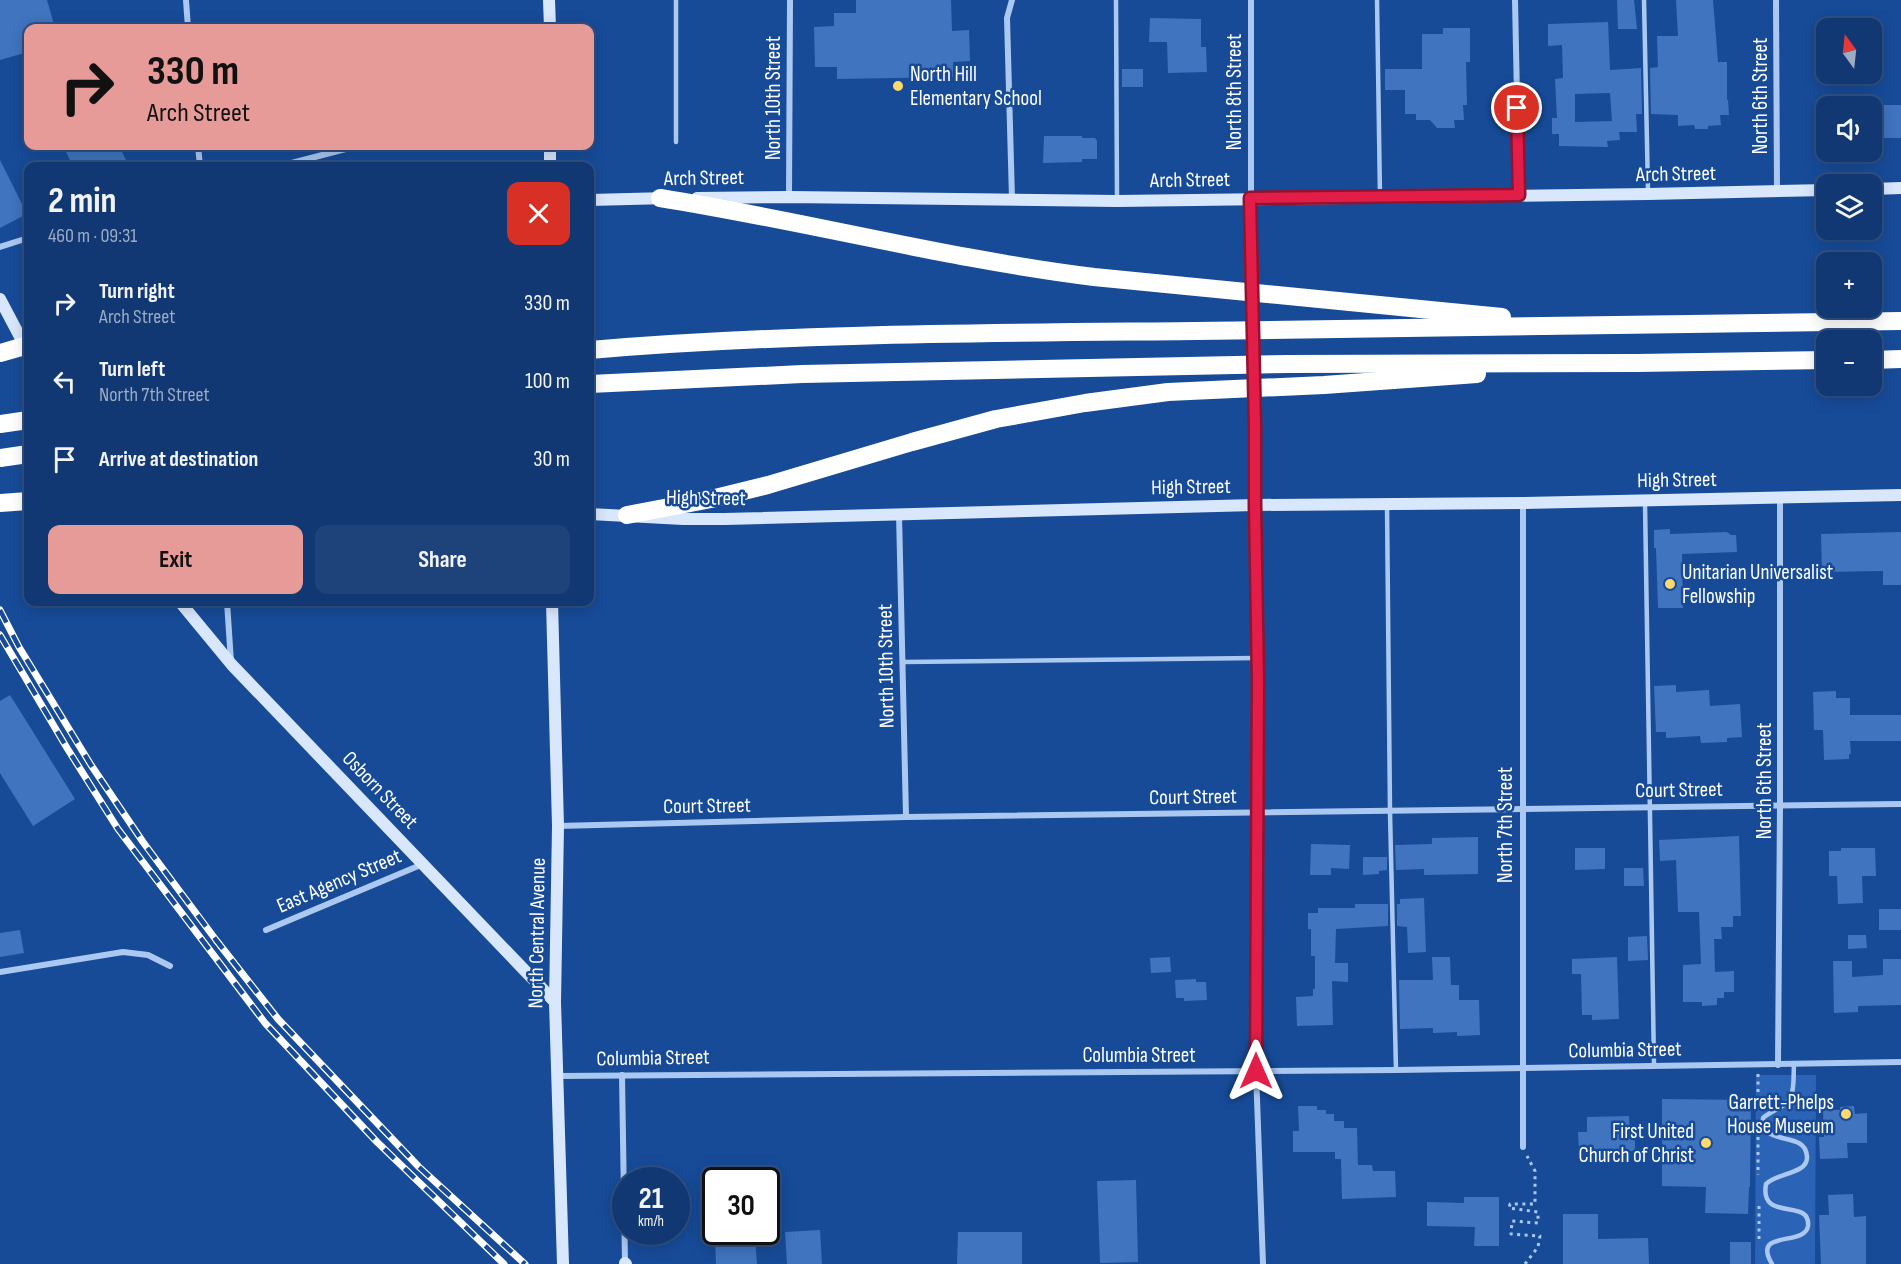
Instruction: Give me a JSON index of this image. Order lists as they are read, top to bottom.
{
  "streets": {
    "street": [
      "North 8th Street",
      "North 6th Street",
      "North 10th Street",
      "Arch Street",
      "High Street",
      "Osborn Street",
      "Court Street",
      "North 7th Street",
      "East Agency Street",
      "North Central Avenue",
      "Columbia Street"
    ]
  },
  "crossings": [
    ["North 8th Street", "Arch Street"],
    ["North 8th Street", "High Street"],
    ["North 8th Street", "Court Street"],
    ["North 8th Street", "Columbia Street"],
    ["North 6th Street", "Arch Street"],
    ["North 6th Street", "High Street"],
    ["North 6th Street", "Court Street"],
    ["North 6th Street", "Columbia Street"],
    ["North 10th Street", "Arch Street"],
    ["North 10th Street", "High Street"],
    ["North 10th Street", "Court Street"],
    ["High Street", "North 7th Street"],
    ["Osborn Street", "East Agency Street"],
    ["Osborn Street", "North Central Avenue"],
    ["Court Street", "North 7th Street"],
    ["Court Street", "North Central Avenue"],
    ["North 7th Street", "Columbia Street"],
    ["North Central Avenue", "Columbia Street"]
  ],
  "places": [
    "North Hill Elementary School",
    "Unitarian Universalist Fellowship",
    "Garrett-Phelps House Museum",
    "First United Church of Christ"
  ],
  "north": "top",
  "page": {
    "map_buttons": ["+", "−"],
    "turn": ["330 m", "Arch Street"],
    "heading": ["2 min", "460 m · 09:31"],
    "list": [
      {
        "name": "Turn right",
        "note": "Arch Street",
        "value": "330 m"
      },
      {
        "name": "Turn left",
        "note": "North 7th Street",
        "value": "100 m"
      },
      {
        "name": "Arrive at destination",
        "value": "30 m"
      }
    ],
    "buttons": ["Exit", "Share"],
    "speed": "21 km/h",
    "limit": "30"
  }
}
